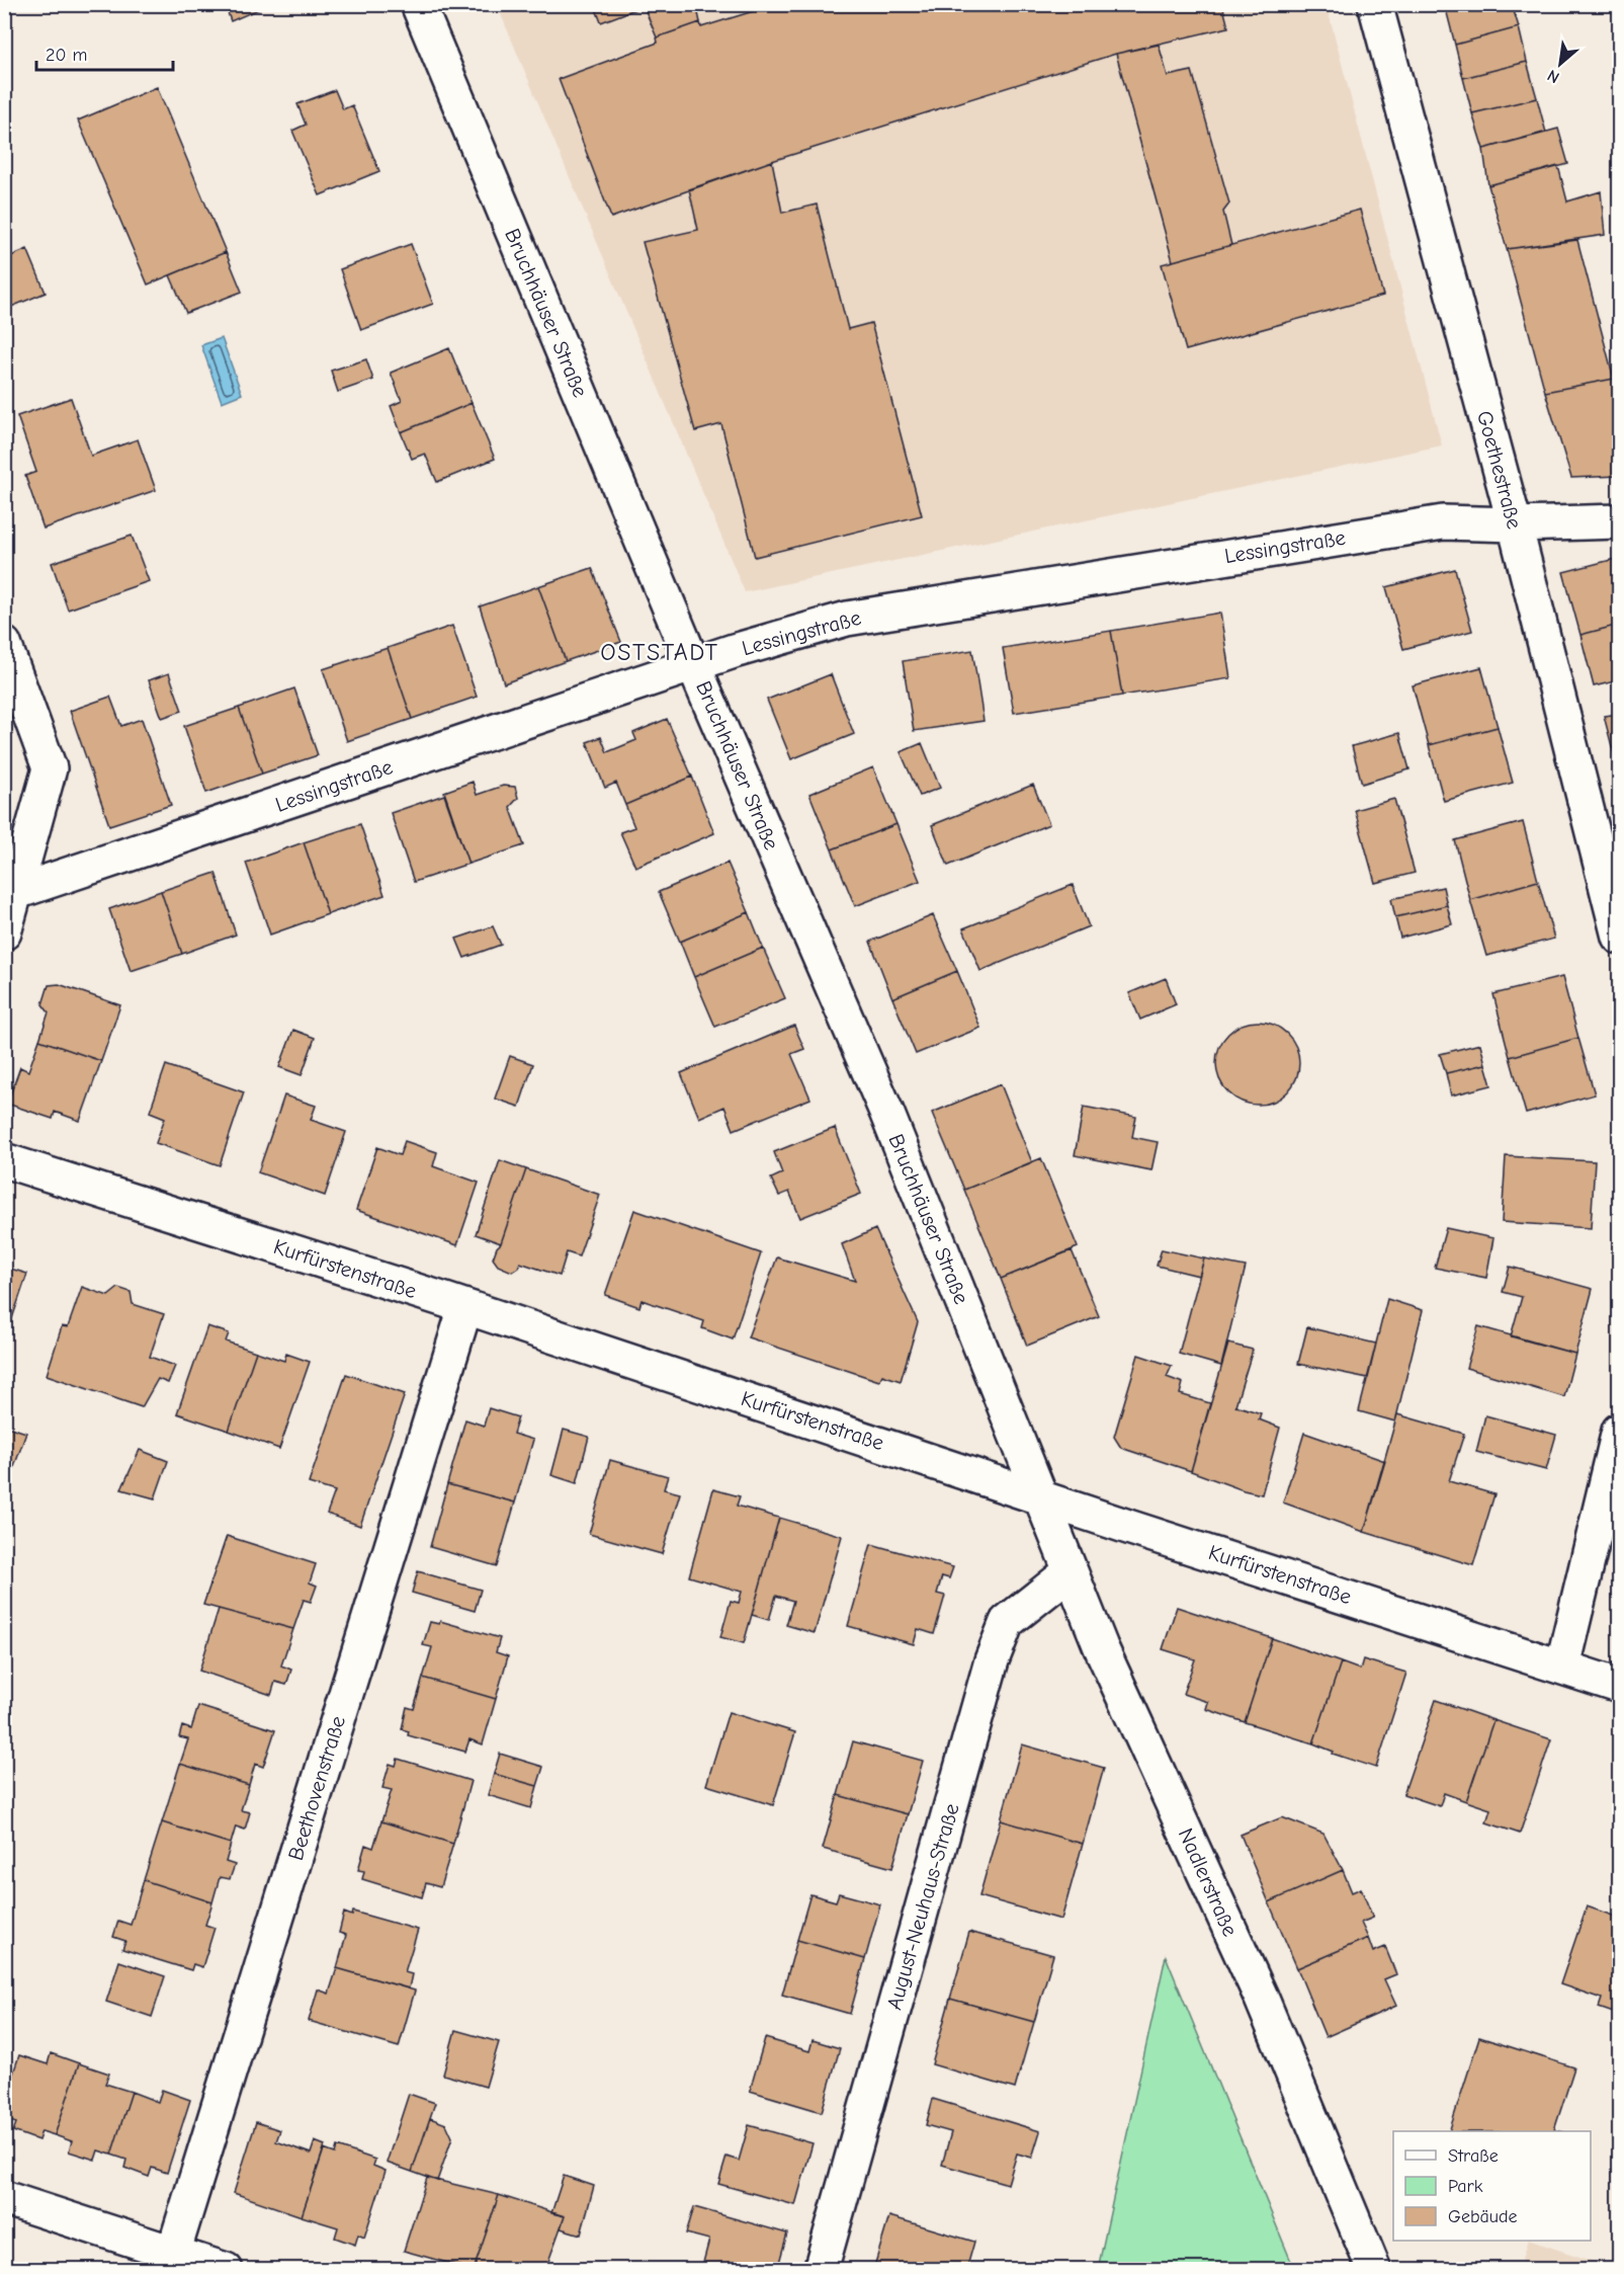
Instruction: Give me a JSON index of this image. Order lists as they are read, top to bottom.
{
  "streets": {
    "street": [
      "Bruchhäuser Straße",
      "Goethestraße",
      "Lessingstraße",
      "Kurfürstenstraße",
      "Beethovenstraße",
      "Nadlerstraße",
      "August-Neuhaus-Straße"
    ]
  },
  "crossings": [
    ["Bruchhäuser Straße", "Lessingstraße"],
    ["Bruchhäuser Straße", "Kurfürstenstraße"],
    ["Bruchhäuser Straße", "Nadlerstraße"],
    ["Goethestraße", "Lessingstraße"],
    ["Kurfürstenstraße", "Beethovenstraße"],
    ["Kurfürstenstraße", "Nadlerstraße"],
    ["Nadlerstraße", "August-Neuhaus-Straße"]
  ],
  "districts": ["OSTSTADT"],
  "legend": ["Straße", "Park", "Gebäude"],
  "scale_bar": "20 m",
  "north": "bottom left"
}
